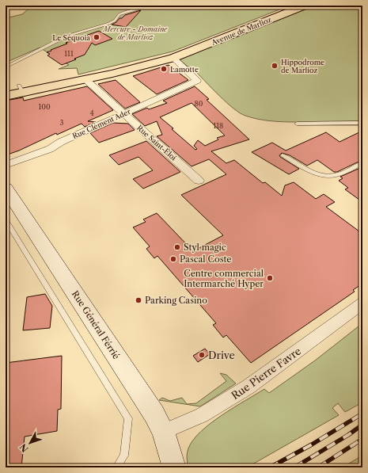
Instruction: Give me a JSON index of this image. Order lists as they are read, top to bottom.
{
  "streets": {
    "main road": ["Avenue de Marlioz", "Rue Général Férrié"],
    "street": ["Rue Clément Ader", "Rue Saint-Éloi", "Rue Pierre Favre"]
  },
  "crossings": [
    ["Avenue de Marlioz", "Rue Clément Ader"],
    ["Avenue de Marlioz", "Rue Saint-Éloi"],
    ["Rue Clément Ader", "Rue Saint-Éloi"],
    ["Rue Général Férrié", "Rue Pierre Favre"]
  ],
  "parks": ["Mercure - Domaine de Marlioz"],
  "places": [
    "Le Séquoia",
    "Hippodrome de Marlioz",
    "Lamotte",
    "Styl magic",
    "Pascal Coste",
    "Centre commercial Intermarché Hyper",
    "Parking Casino",
    "Drive"
  ],
  "house_numbers": [
    "111",
    "80",
    "100",
    "4",
    "3",
    "118"
  ],
  "north": "bottom left"
}
